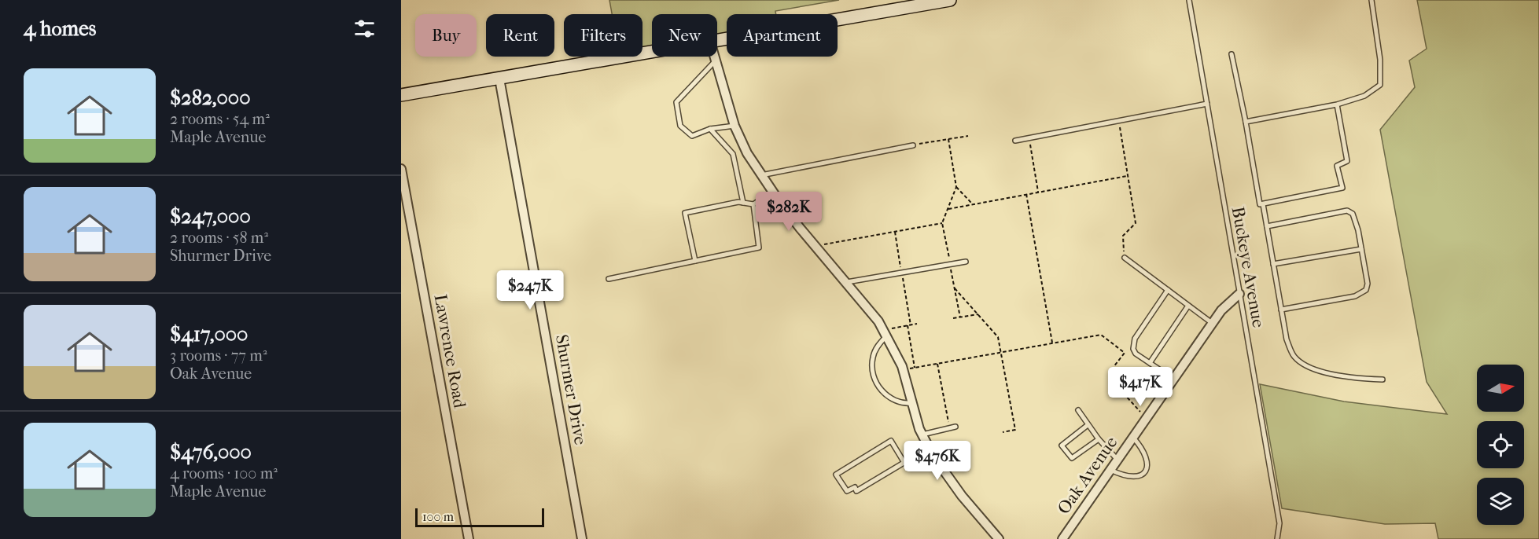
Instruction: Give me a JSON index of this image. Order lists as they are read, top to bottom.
{
  "streets": {
    "street": ["Lawrence Road", "Shurmer Drive", "Oak Avenue"],
    "lane": ["Buckeye Avenue"]
  },
  "crossings": [
    ["Buckeye Avenue", "Oak Avenue"]
  ],
  "scale_bar": "100 m",
  "north": "right",
  "page": {
    "heading": "4 homes",
    "chip": [
      "Buy",
      "Rent",
      "Filters",
      "New",
      "Apartment"
    ],
    "list": [
      {
        "name": "$282,000",
        "note": "2 rooms · 54 m² · Maple Avenue"
      },
      {
        "name": "$247,000",
        "note": "2 rooms · 58 m² · Shurmer Drive"
      },
      {
        "name": "$417,000",
        "note": "3 rooms · 77 m² · Oak Avenue"
      },
      {
        "name": "$476,000",
        "note": "4 rooms · 100 m² · Maple Avenue"
      }
    ],
    "price": [
      "$282K",
      "$247K",
      "$417K",
      "$476K"
    ],
    "scale": "100 m"
  }
}
